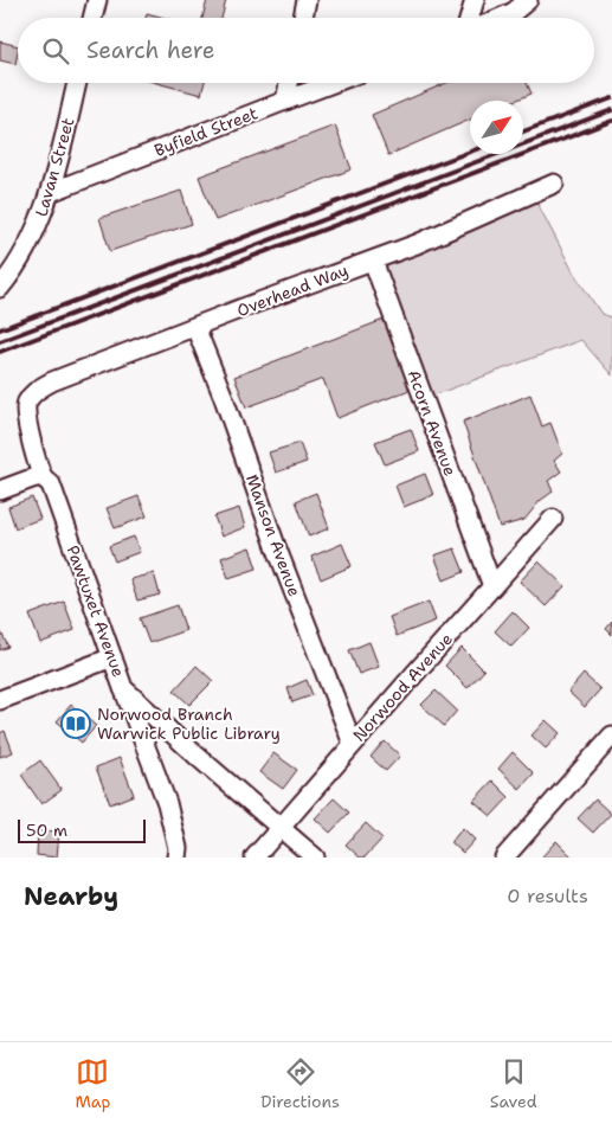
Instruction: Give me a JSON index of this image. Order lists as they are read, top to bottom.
{
  "streets": {
    "street": [
      "Byfield Street",
      "Lavan Street",
      "Overhead Way",
      "Acorn Avenue",
      "Manson Avenue",
      "Pawtuxet Avenue",
      "Norwood Avenue"
    ]
  },
  "crossings": [
    ["Byfield Street", "Lavan Street"],
    ["Overhead Way", "Acorn Avenue"],
    ["Overhead Way", "Manson Avenue"],
    ["Overhead Way", "Pawtuxet Avenue"],
    ["Acorn Avenue", "Norwood Avenue"],
    ["Manson Avenue", "Norwood Avenue"],
    ["Pawtuxet Avenue", "Norwood Avenue"]
  ],
  "places": {
    "library": ["Norwood Branch Warwick Public Library"]
  },
  "scale_bar": "50 m",
  "north": "top right",
  "page": {
    "search": "Search here",
    "scale": "50 m",
    "heading": ["Nearby", "0 results"],
    "nav": ["Map", "Directions", "Saved"]
  }
}
